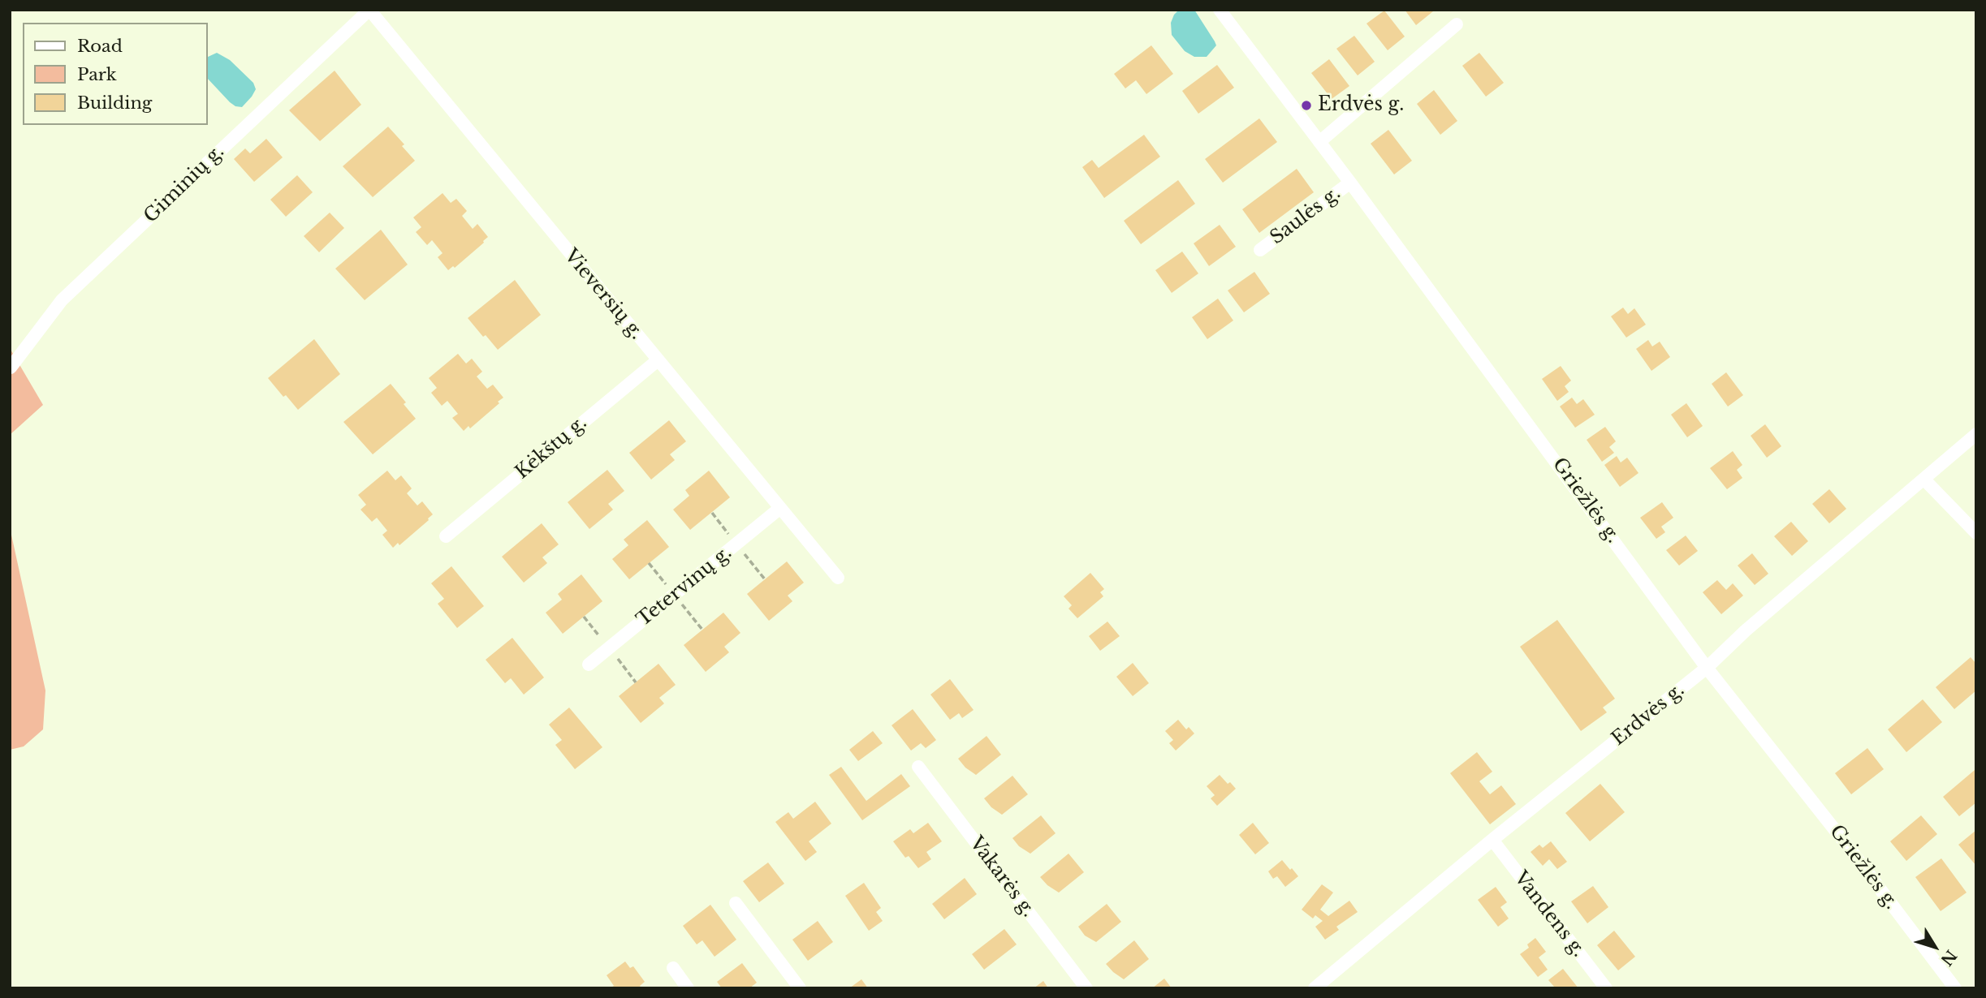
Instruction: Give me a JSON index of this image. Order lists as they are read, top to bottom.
{
  "streets": {
    "street": [
      "Giminių g.",
      "Saulės g.",
      "Vieversių g.",
      "Kėkštų g.",
      "Griežlės g.",
      "Tetervinų g.",
      "Erdvės g.",
      "Vakarės g.",
      "Vandens g."
    ]
  },
  "crossings": [
    ["Giminių g.", "Vieversių g."],
    ["Saulės g.", "Griežlės g."],
    ["Vieversių g.", "Kėkštų g."],
    ["Vieversių g.", "Tetervinų g."],
    ["Griežlės g.", "Erdvės g."],
    ["Erdvės g.", "Vandens g."]
  ],
  "places": ["Erdvės g."],
  "legend": ["Road", "Park", "Building"],
  "north": "bottom right"
}
